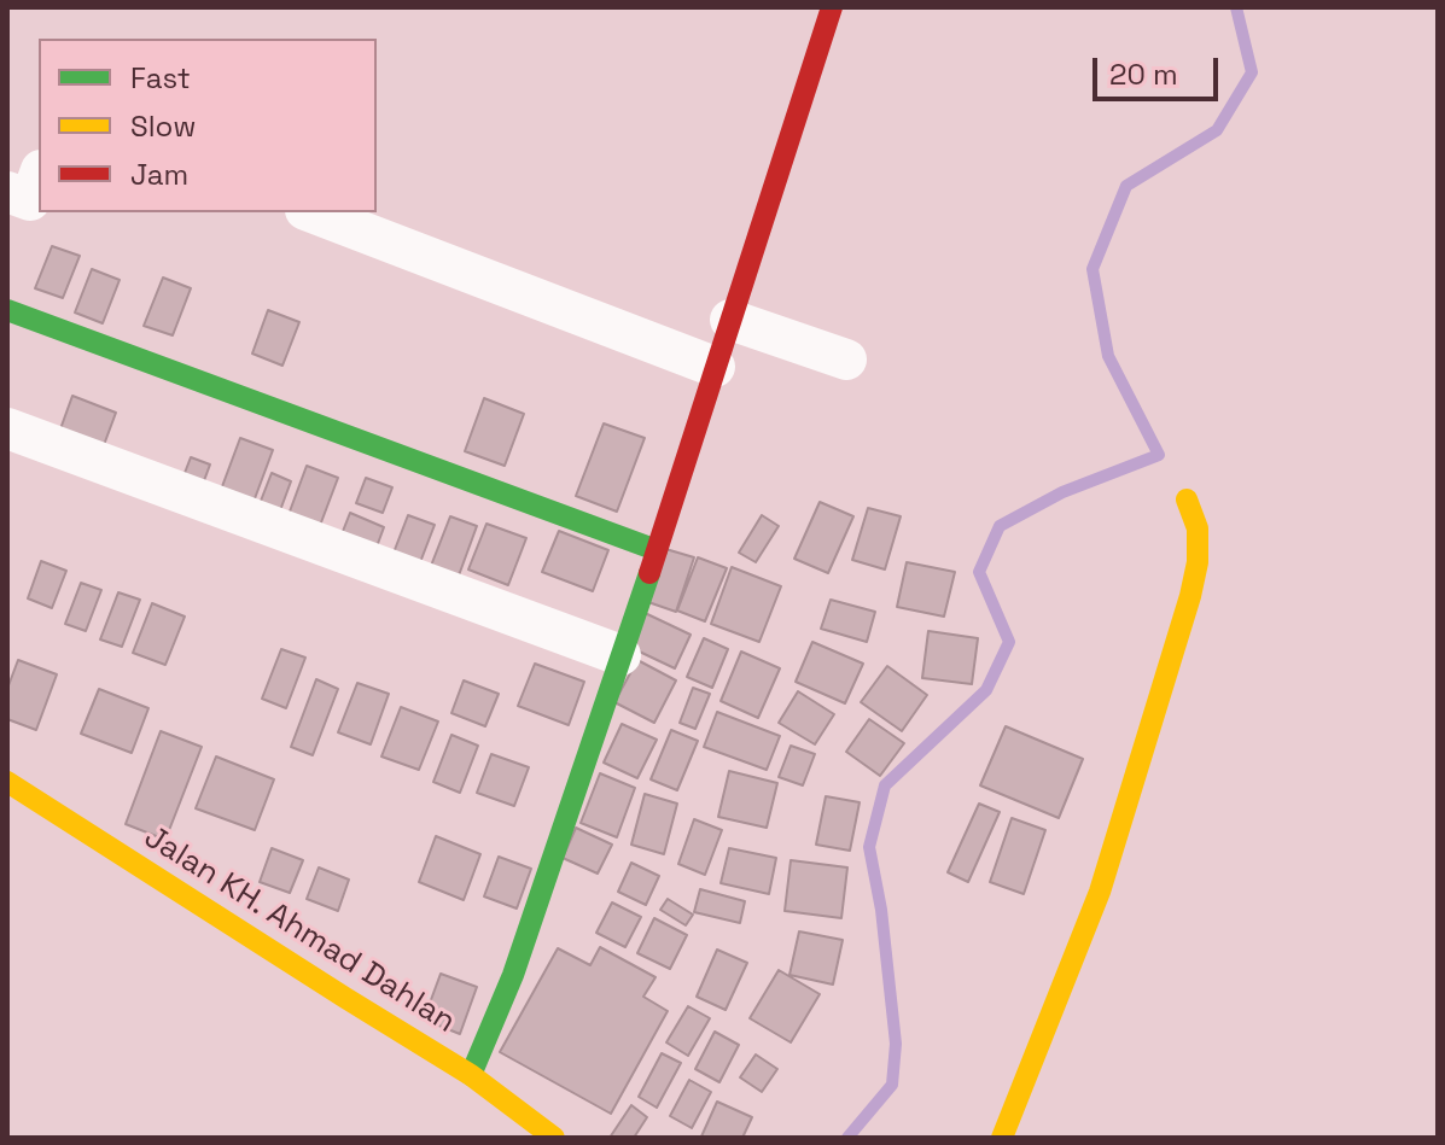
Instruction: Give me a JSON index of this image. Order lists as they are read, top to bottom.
{
  "streets": {
    "street": ["Jalan KH. Ahmad Dahlan"]
  },
  "legend": ["Fast", "Slow", "Jam"],
  "scale_bar": "20 m"
}
